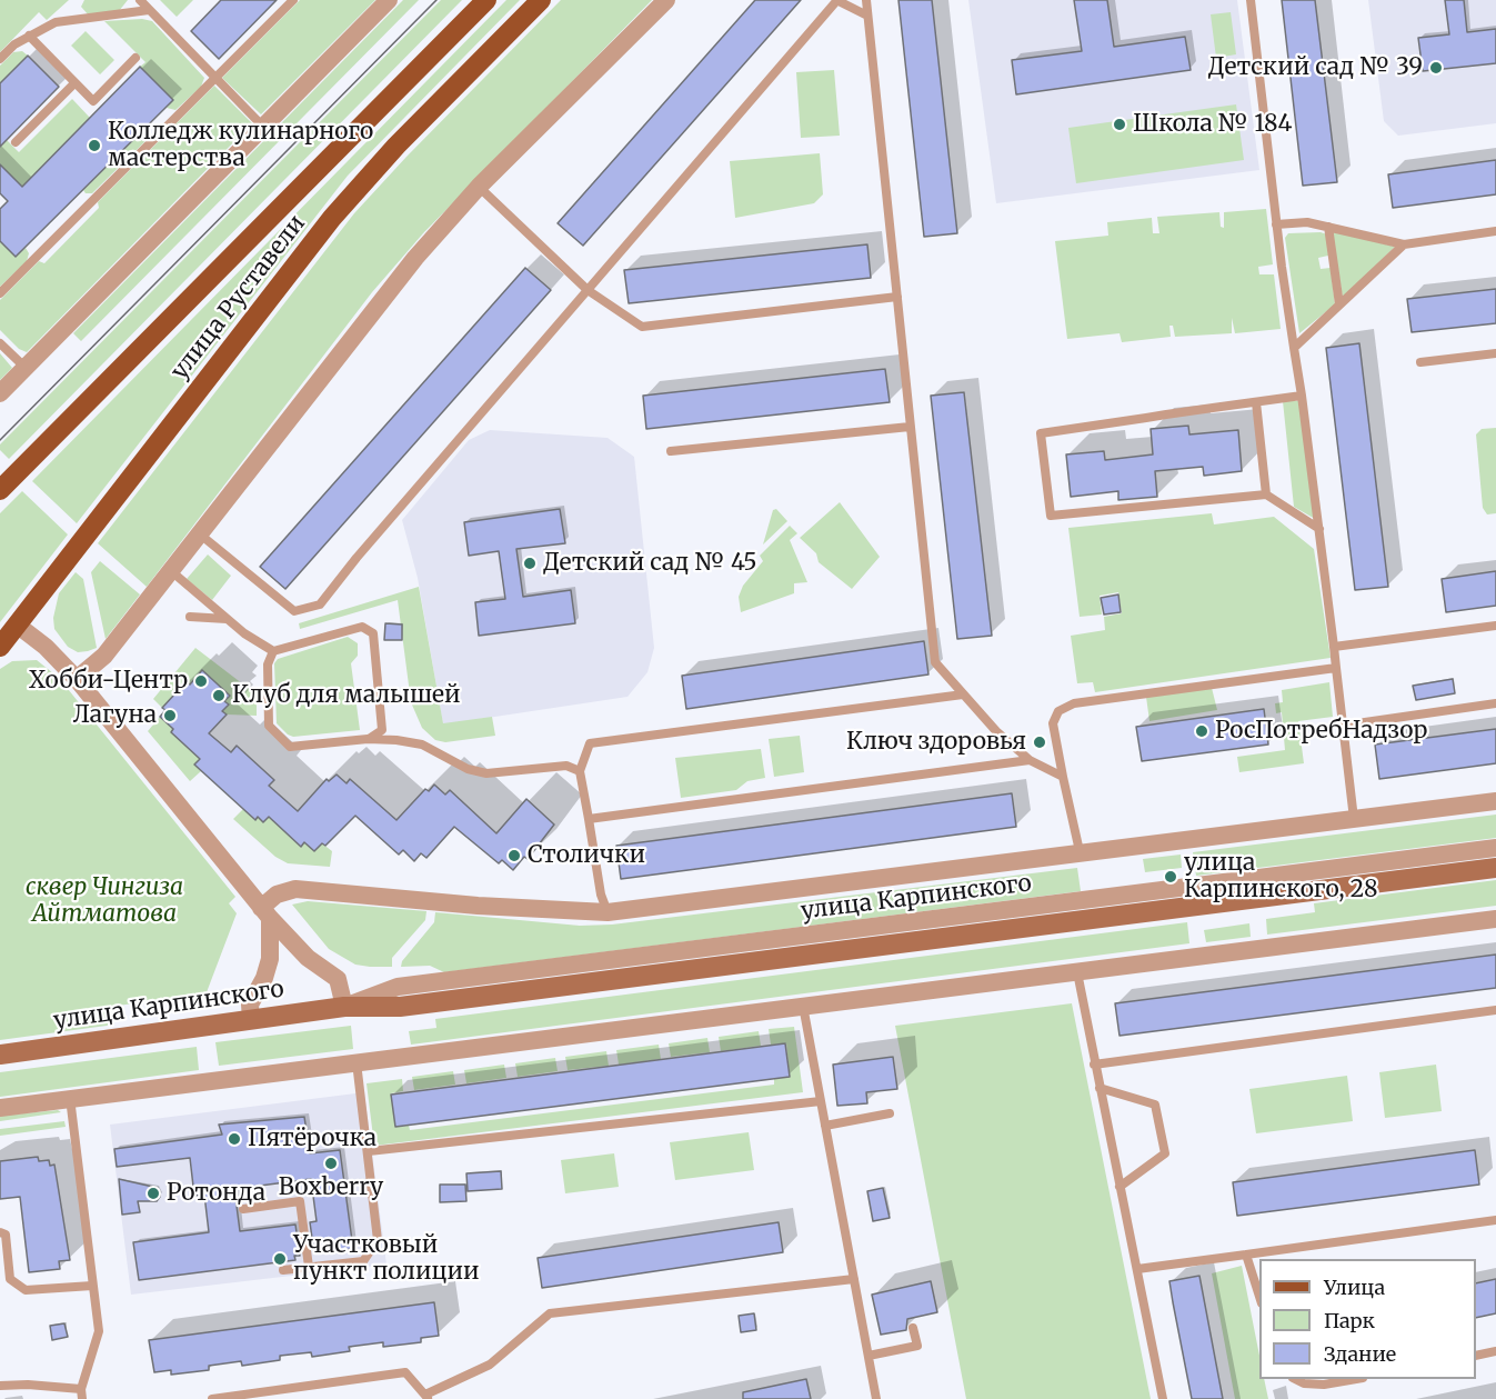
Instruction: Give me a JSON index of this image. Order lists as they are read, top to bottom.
{
  "streets": {
    "main road": ["улица Руставели"],
    "street": ["улица Карпинского"]
  },
  "parks": ["сквер Чингиза Айтматова"],
  "places": [
    "Детский сад № 39",
    "Школа № 184",
    "Колледж кулинарного мастерства",
    "Детский сад № 45",
    "Хобби-Центр",
    "Клуб для малышей",
    "Лагуна",
    "РосПотребНадзор",
    "Ключ здоровья",
    "Столички",
    "улица Карпинского, 28",
    "Пятёрочка",
    "Boxberry",
    "Ротонда",
    "Участковый пункт полиции"
  ],
  "legend": ["Улица", "Парк", "Здание"]
}
